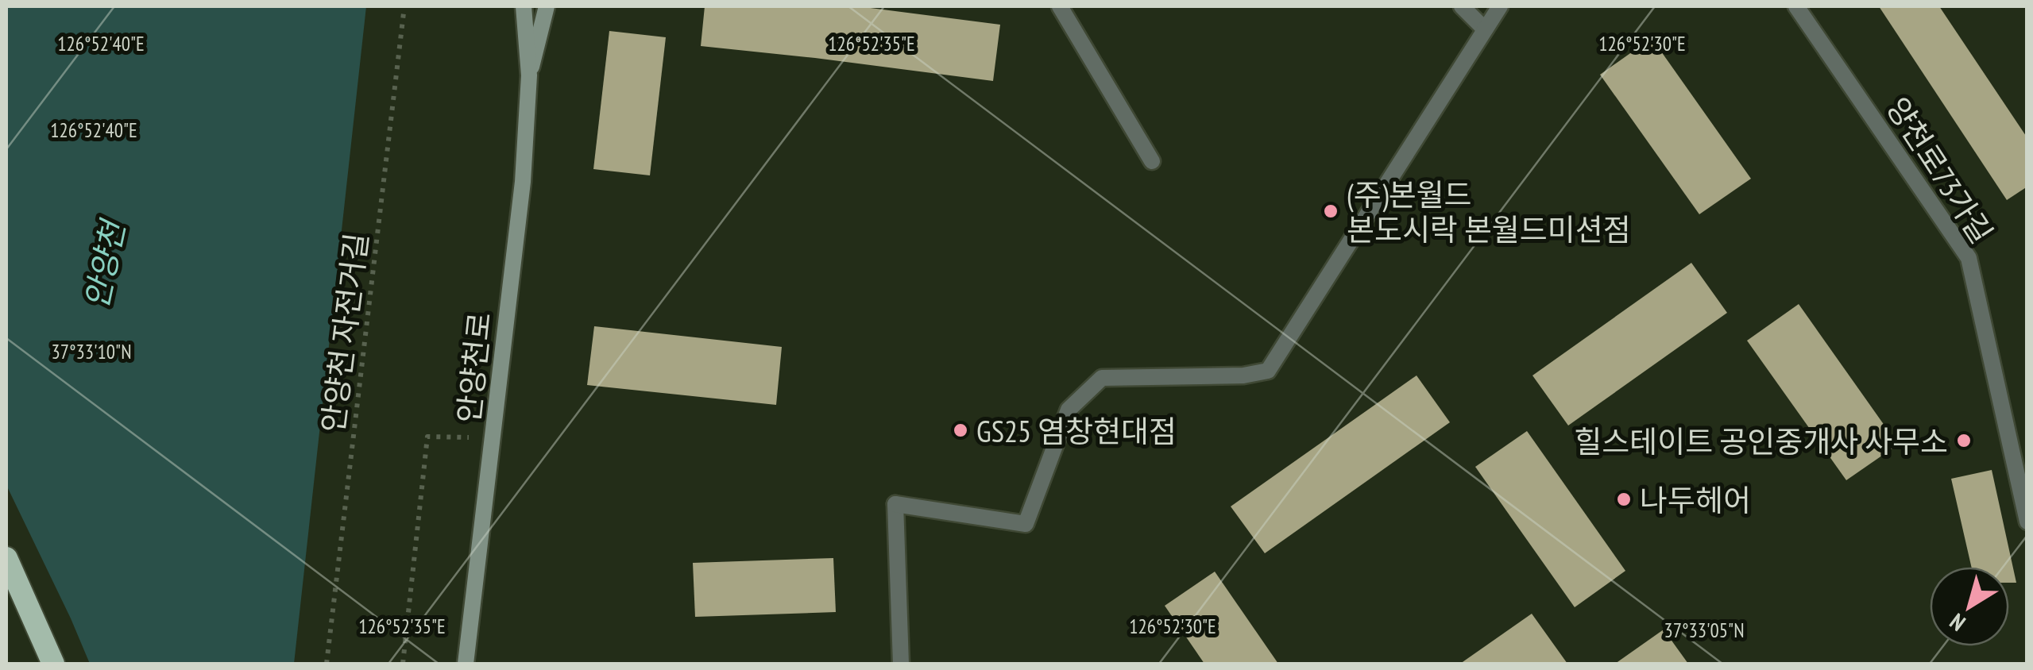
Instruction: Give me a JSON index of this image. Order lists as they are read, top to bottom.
{
  "streets": {
    "main road": ["안양천로"],
    "street": ["양천로73가길"],
    "path": ["안양천 자전거길"]
  },
  "water": ["안양천"],
  "places": [
    "(주)본월드 본도시락 본월드미션점",
    "GS25 염창현대점",
    "힐스테이트 공인중개사 사무소",
    "나두헤어"
  ],
  "north": "bottom left",
  "coordinates": [
    "126°52'40\"E",
    "126°52'35\"E",
    "126°52'30\"E",
    "37°33'10\"N",
    "37°33'05\"N"
  ]
}
